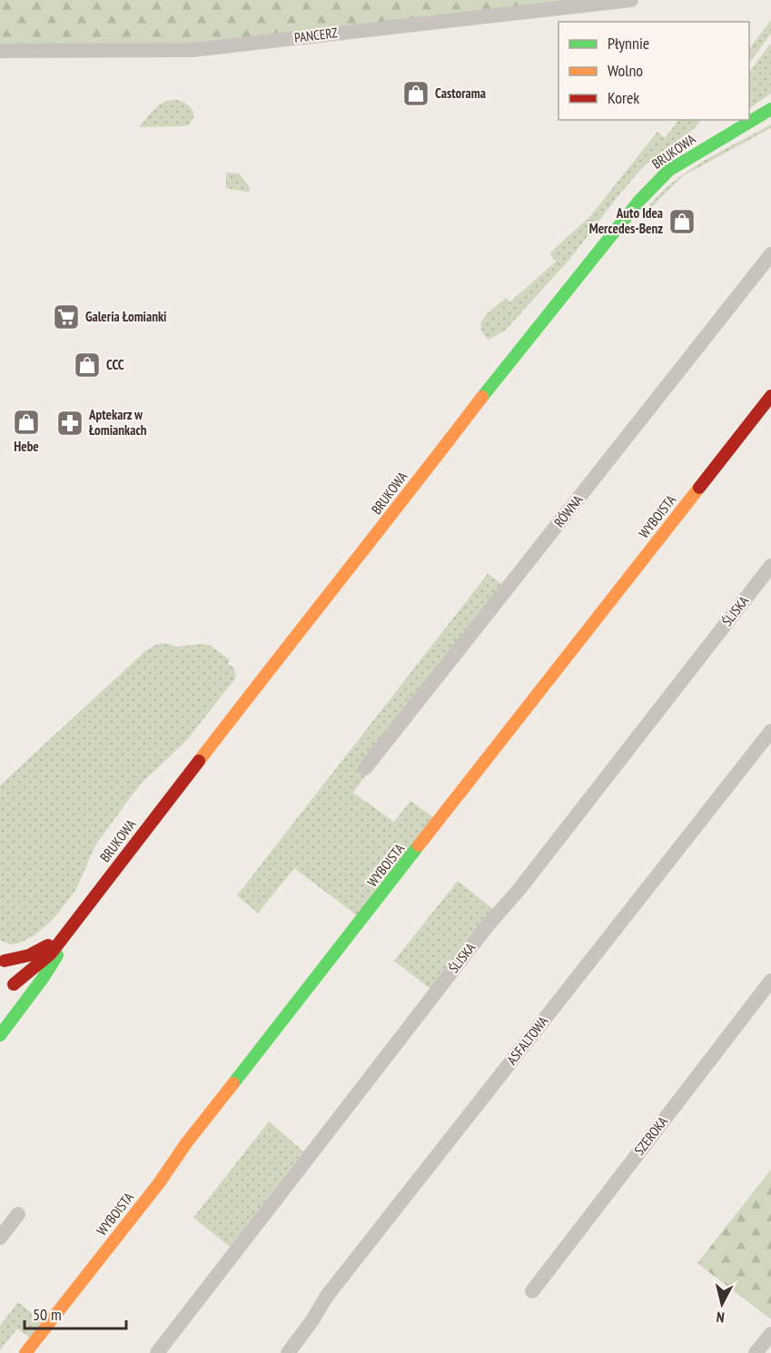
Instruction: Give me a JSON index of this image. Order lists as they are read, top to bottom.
{
  "streets": {
    "street": [
      "PANCERZ",
      "BRUKOWA",
      "RÓWNA",
      "WYBOISTA",
      "ŚLISKA",
      "ASFALTOWA",
      "SZEROKA"
    ]
  },
  "places": {
    "shop": [
      "Castorama",
      "Auto Idea Mercedes-Benz",
      "CCC",
      "Hebe"
    ],
    "supermarket": ["Galeria Łomianki"],
    "pharmacy": ["Aptekarz w Łomiankach"]
  },
  "legend": ["Płynnie", "Wolno", "Korek"],
  "scale_bar": "50 m",
  "north": "bottom"
}
